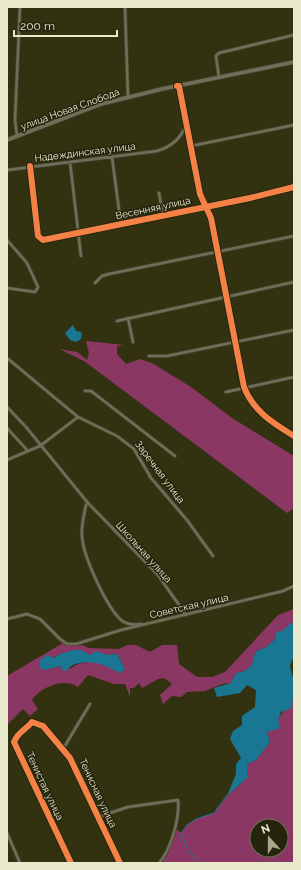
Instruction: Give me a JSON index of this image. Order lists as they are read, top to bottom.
{
  "streets": {
    "street": [
      "улица Новая Слобода",
      "Надеждинская улица",
      "Весенняя улица",
      "Заречная улица",
      "Школьная улица",
      "Советская улица",
      "Тенистая улица",
      "Тенисная улица"
    ]
  },
  "crossings": [
    ["Надеждинская улица", "Весенняя улица"],
    ["Школьная улица", "Советская улица"],
    ["Тенистая улица", "Тенисная улица"]
  ],
  "scale_bar": "200 m",
  "north": "top"
}
